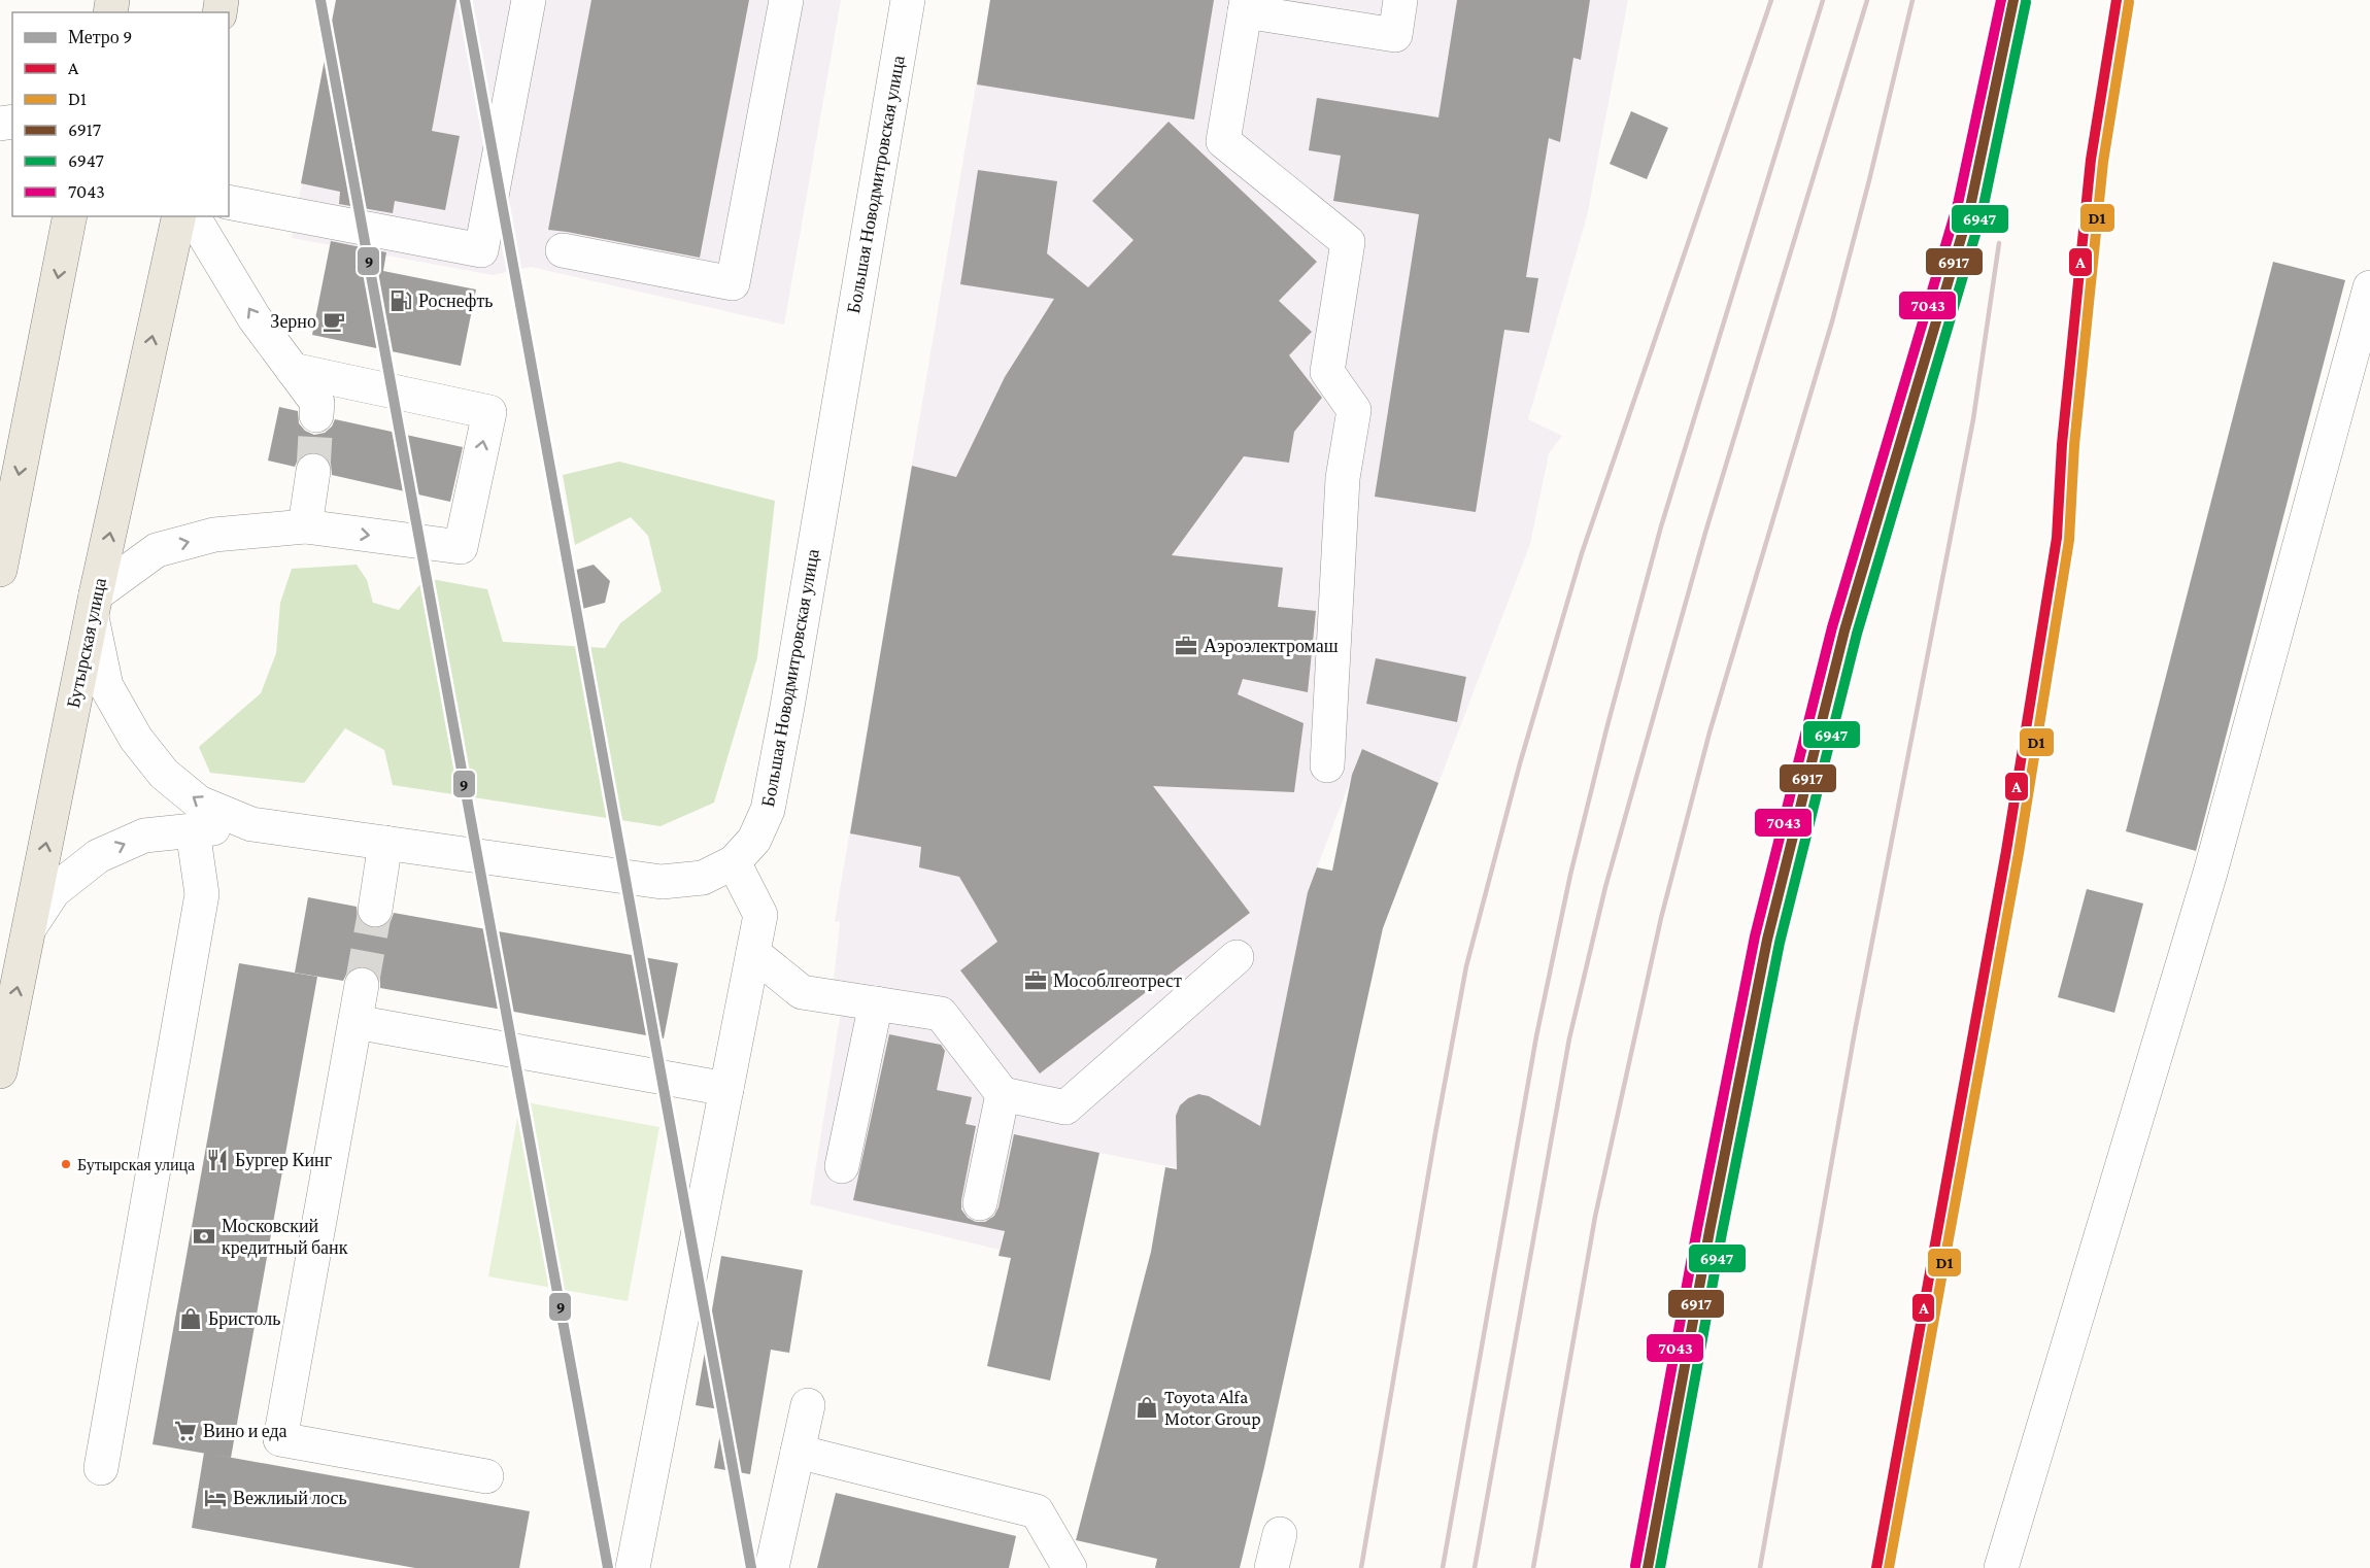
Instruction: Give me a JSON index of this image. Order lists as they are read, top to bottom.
{
  "streets": {
    "main road": ["Бутырская улица"],
    "street": ["Большая Новодмитровская улица"]
  },
  "crossings": [
    ["Большая Новодмитровская улица", "Бутырская улица"]
  ],
  "places": {
    "fuel station": ["Роснефть"],
    "cafe": ["Зерно"],
    "office": ["Аэроэлектромаш", "Мособлгеотрест"],
    "restaurant": ["Бургер Кинг"],
    "other": ["Бутырская улица"],
    "bank": ["Московский кредитный банк"],
    "shop": ["Бристоль", "Toyota Alfa Motor Group"],
    "supermarket": ["Вино и еда"],
    "hotel": ["Вежлиый лось"]
  },
  "lines": [
    "metro line 9",
    "transit line A",
    "transit line 6917",
    "transit line 7043",
    "transit line D1",
    "transit line 6947"
  ],
  "legend": [
    "Метро 9",
    "A",
    "D1",
    "6917",
    "6947",
    "7043"
  ]
}
